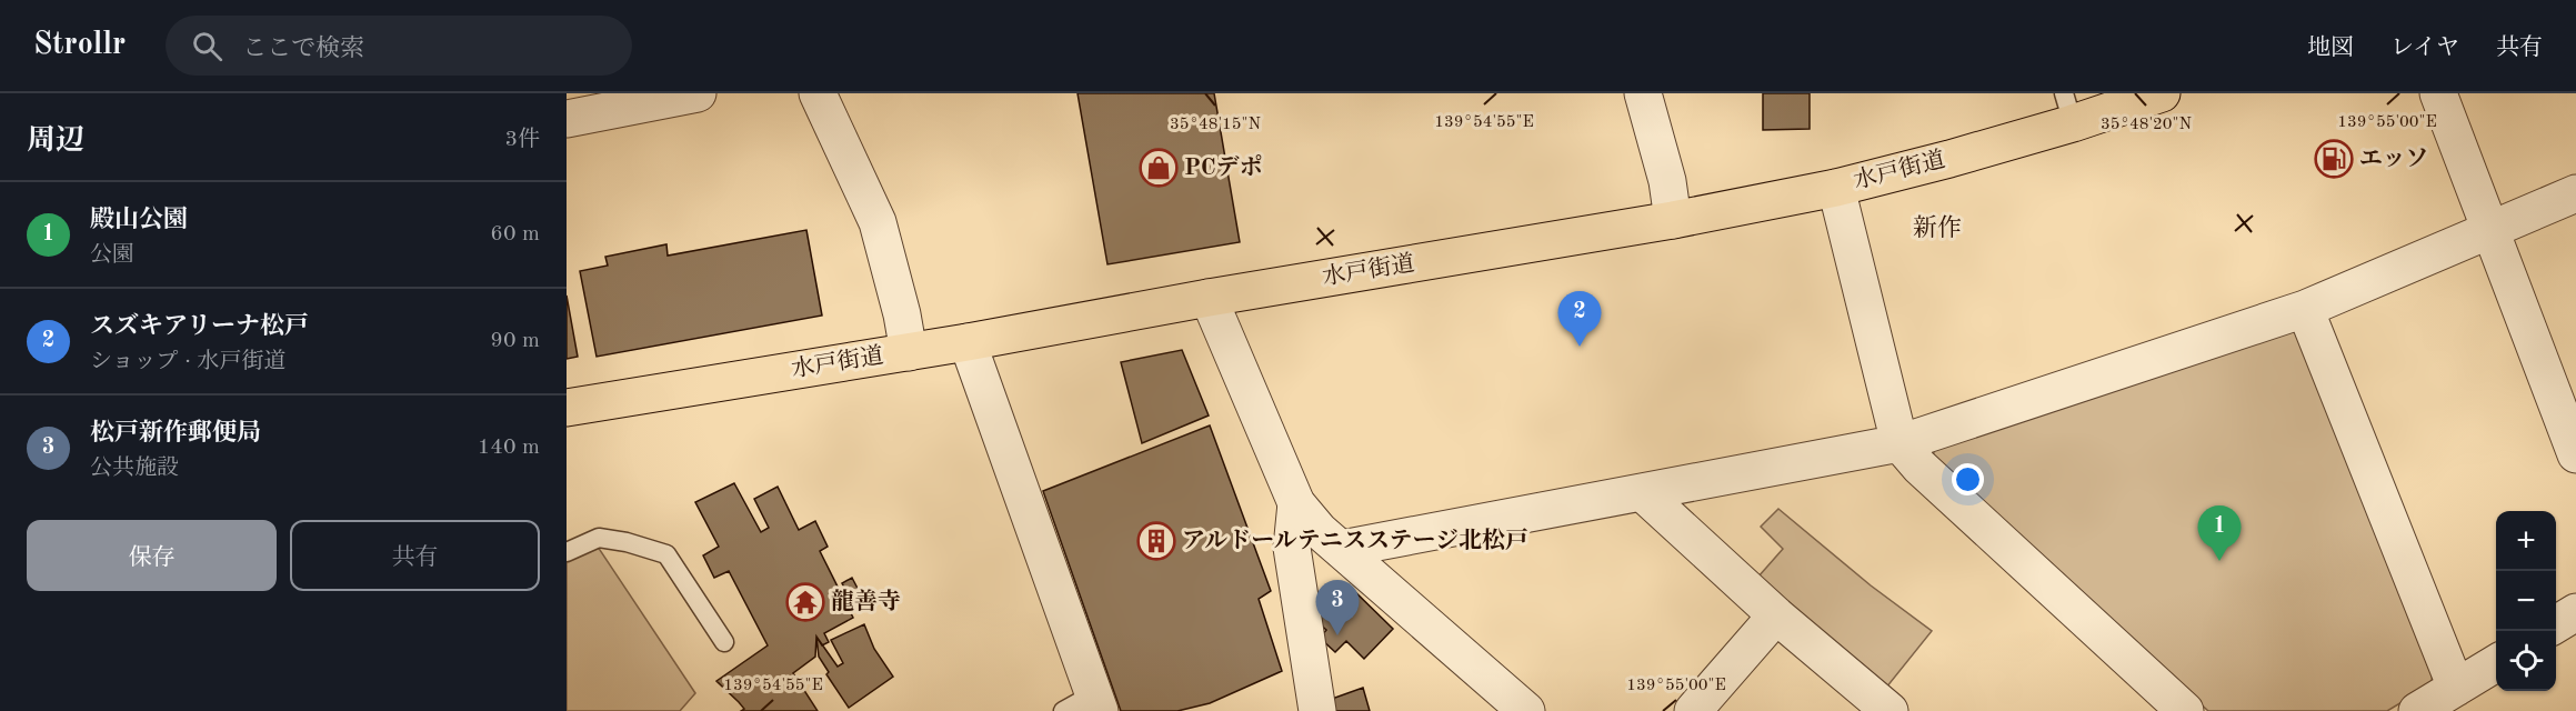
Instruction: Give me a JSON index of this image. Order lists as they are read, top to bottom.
{
  "streets": {
    "highway": ["水戸街道"]
  },
  "districts": ["新作"],
  "places": {
    "fuel station": ["エッソ"],
    "shop": ["PCデポ"],
    "building": ["アルドールテニスステージ北松戸"],
    "temple": ["龍善寺"]
  },
  "page": {
    "header": "Strollr",
    "search": "ここで検索",
    "nav": ["地図", "レイヤ", "共有"],
    "heading": ["周辺", "3件"],
    "list": [
      {
        "mark": "1",
        "name": "殿山公園",
        "note": "公園",
        "value": "60 m"
      },
      {
        "mark": "2",
        "name": "スズキアリーナ松戸",
        "note": "ショップ · 水戸街道",
        "value": "90 m"
      },
      {
        "mark": "3",
        "name": "松戸新作郵便局",
        "note": "公共施設",
        "value": "140 m"
      }
    ],
    "pins": ["2", "1", "3"],
    "buttons": ["保存", "共有"],
    "map_buttons": ["+", "−"]
  },
  "coordinates": [
    "139°54'55\"E",
    "139°55'00\"E",
    "35°48'15\"N",
    "35°48'20\"N"
  ]
}
